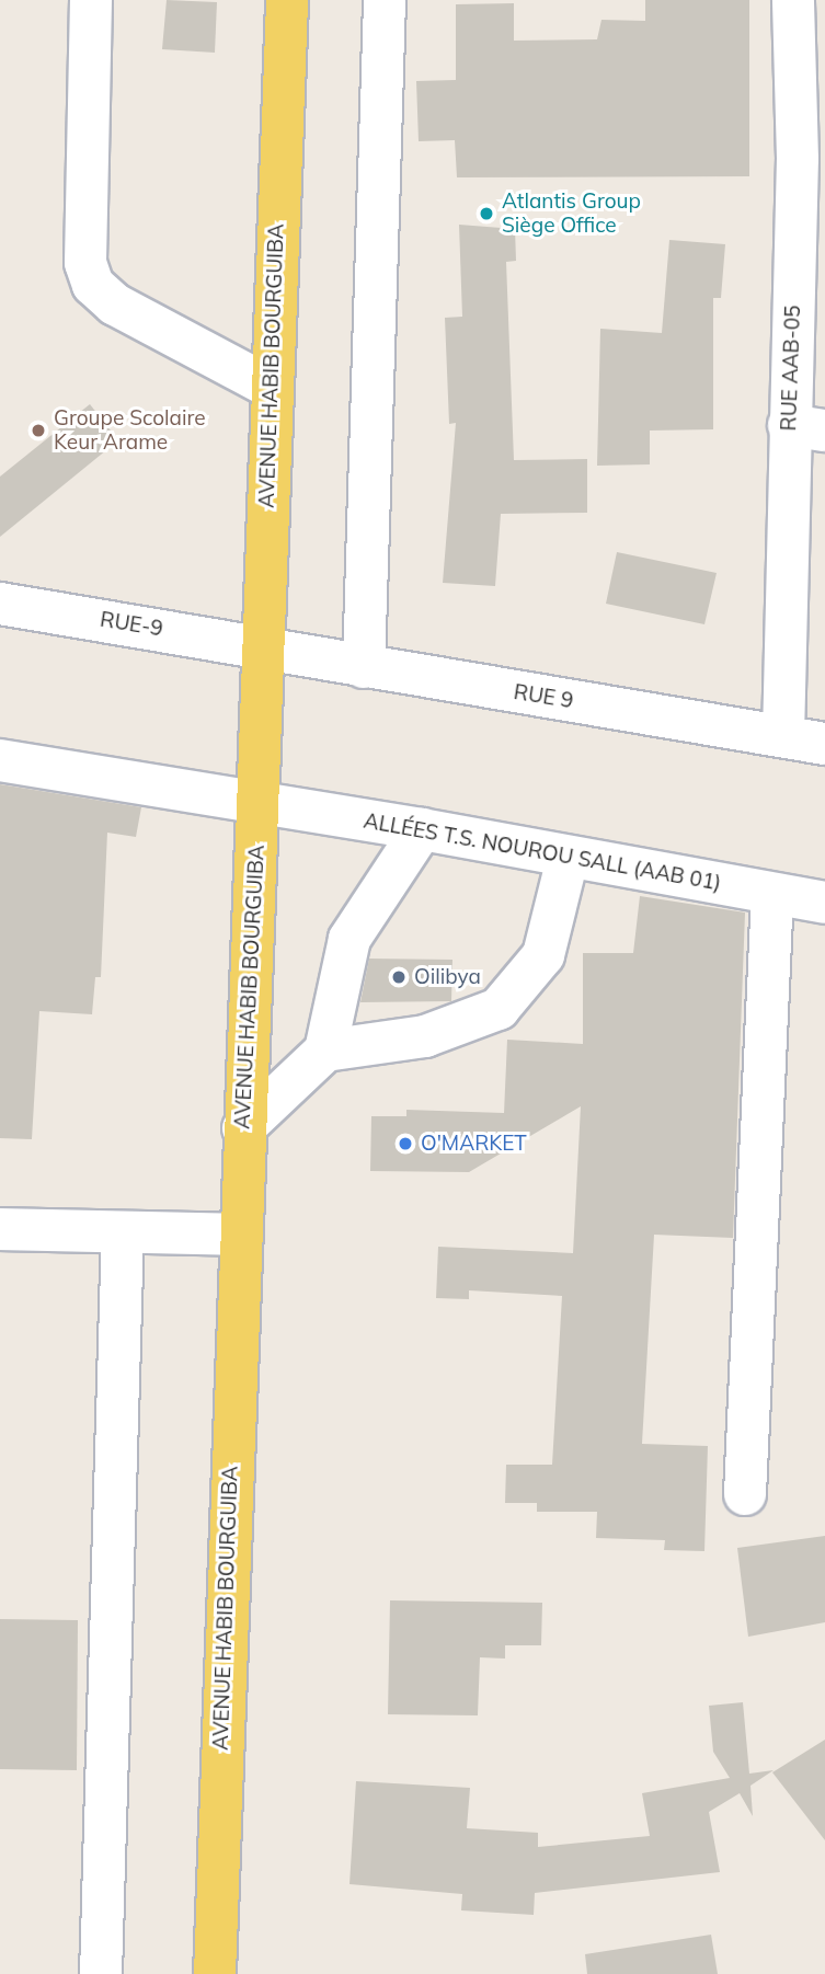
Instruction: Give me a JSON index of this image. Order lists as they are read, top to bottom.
{
  "streets": {
    "main road": ["AVENUE HABIB BOURGUIBA"],
    "street": [
      "RUE AAB-05",
      "RUE-9",
      "RUE 9",
      "ALLÉES T.S. NOUROU SALL (AAB 01)"
    ]
  },
  "crossings": [
    ["AVENUE HABIB BOURGUIBA", "RUE-9"],
    ["AVENUE HABIB BOURGUIBA", "RUE 9"],
    ["AVENUE HABIB BOURGUIBA", "ALLÉES T.S. NOUROU SALL (AAB 01)"],
    ["RUE AAB-05", "RUE 9"],
    ["RUE-9", "RUE 9"]
  ],
  "places": [
    "Atlantis Group Siège Office",
    "Groupe Scolaire Keur Arame",
    "Oilibya",
    "O'MARKET"
  ]
}
